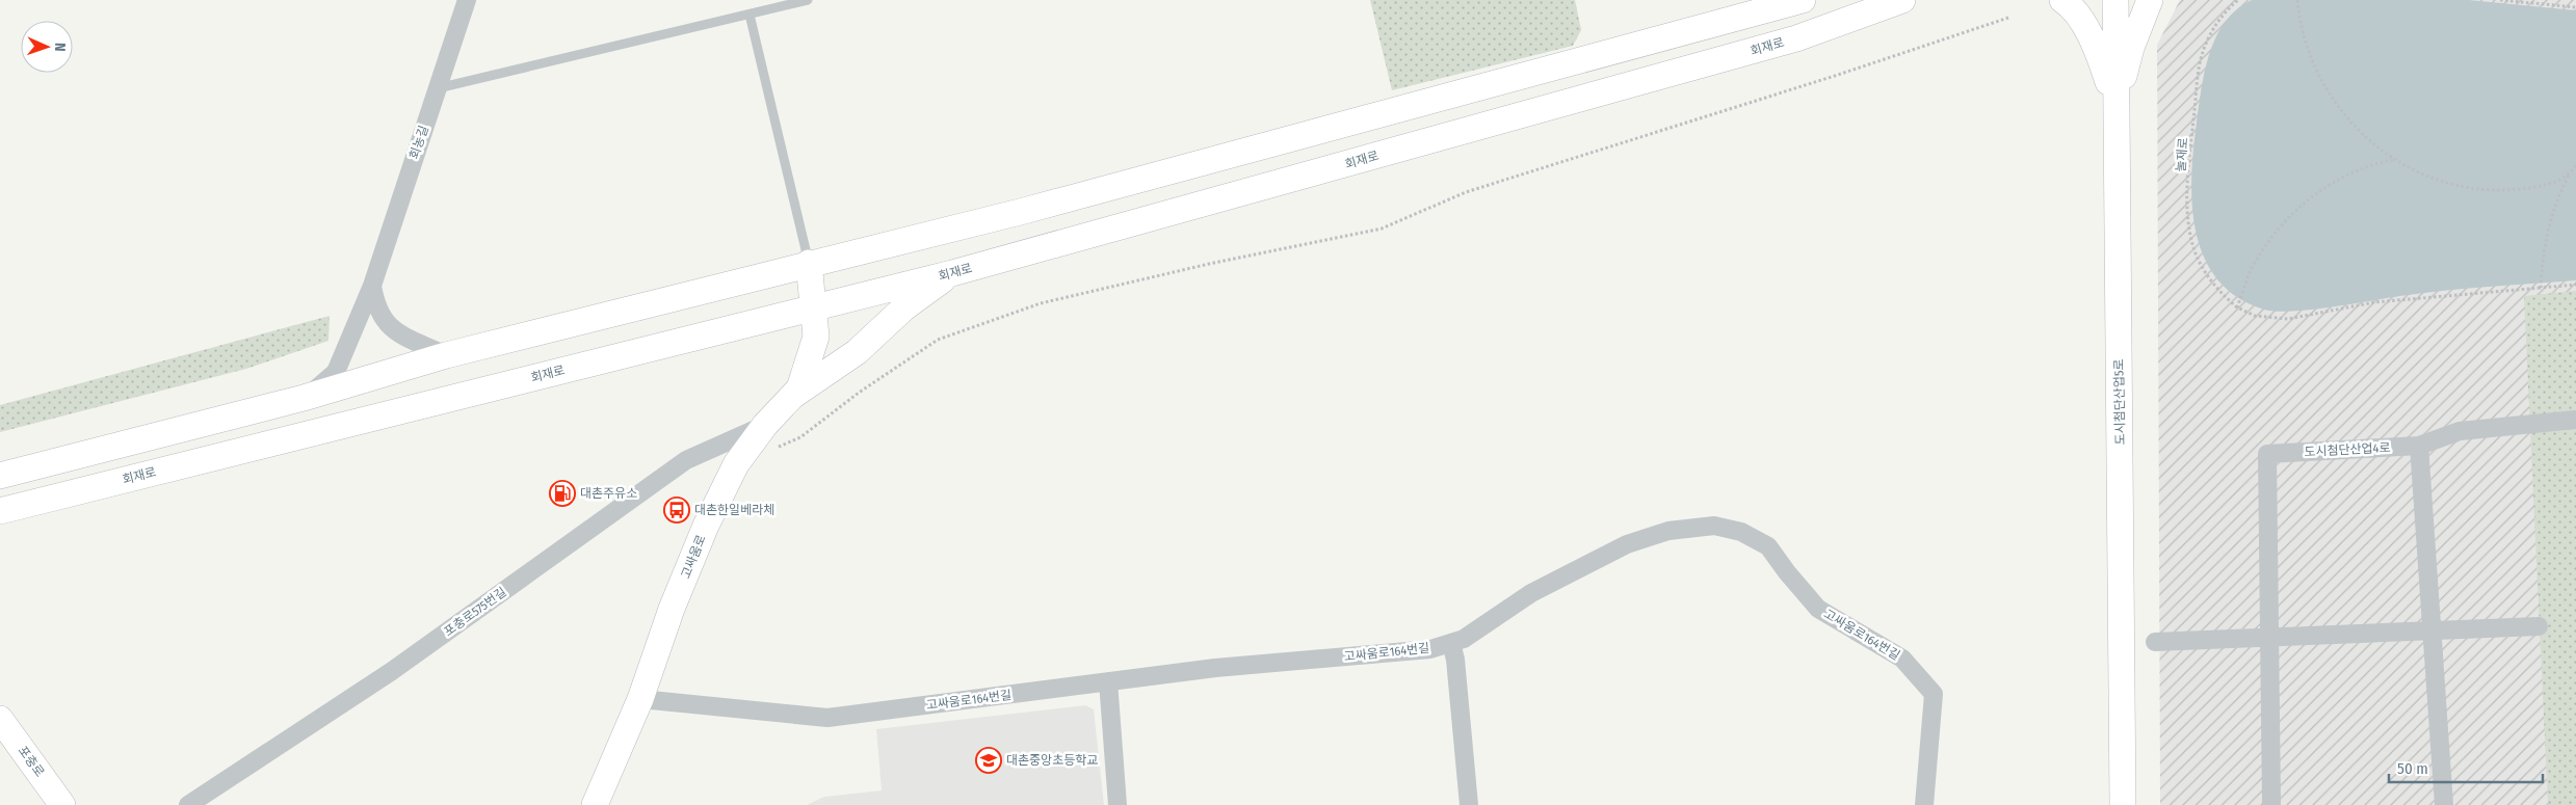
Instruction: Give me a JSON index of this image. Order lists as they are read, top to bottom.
{
  "streets": {
    "main road": [
      "회재로",
      "도시첨단산업5로",
      "고싸움로",
      "포충로"
    ],
    "street": [
      "회농길",
      "도시첨단산업4로",
      "포충로575번길",
      "고싸움로164번길"
    ],
    "path": ["눌재로"]
  },
  "crossings": [
    ["회재로", "고싸움로"],
    ["고싸움로", "포충로575번길"],
    ["고싸움로", "고싸움로164번길"]
  ],
  "places": {
    "fuel station": ["대촌주유소"],
    "bus stop": ["대촌한일베라체"],
    "school or university": ["대촌중앙초등학교"]
  },
  "scale_bar": "50 m",
  "north": "right"
}
